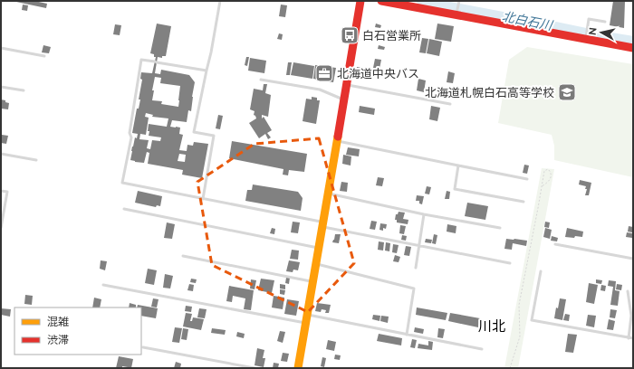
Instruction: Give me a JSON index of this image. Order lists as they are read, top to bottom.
{
  "districts": ["川北"],
  "water": ["北白石川"],
  "places": {
    "bus stop": ["白石営業所"],
    "office": ["北海道中央バス"],
    "school or university": ["北海道札幌白石高等学校"]
  },
  "legend": ["混雑", "渋滞"],
  "north": "left"
}
